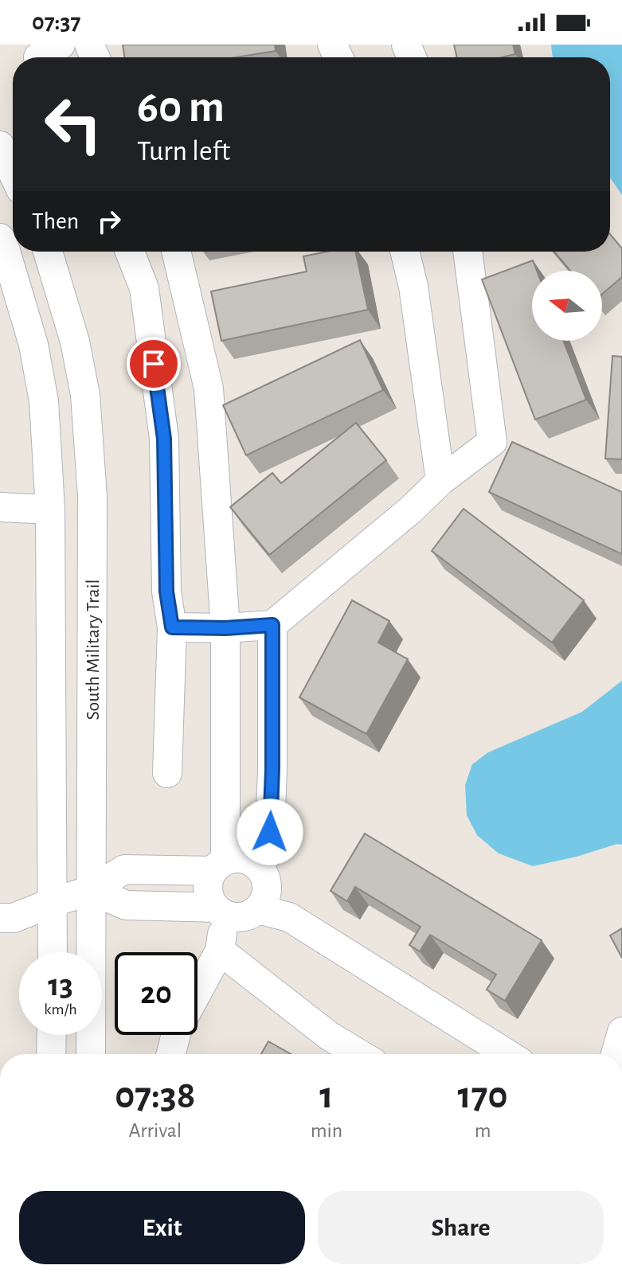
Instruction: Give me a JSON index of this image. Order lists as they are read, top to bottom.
{
  "streets": {
    "street": ["South Military Trail"]
  },
  "north": "left",
  "page": {
    "status": "07:37",
    "turn": ["60 m", "Turn left"],
    "then": "Then",
    "speed": "13 km/h",
    "limit": "20",
    "eta": [
      "07:38",
      "Arrival",
      "1",
      "min",
      "170",
      "m"
    ],
    "buttons": ["Exit", "Share"]
  }
}
